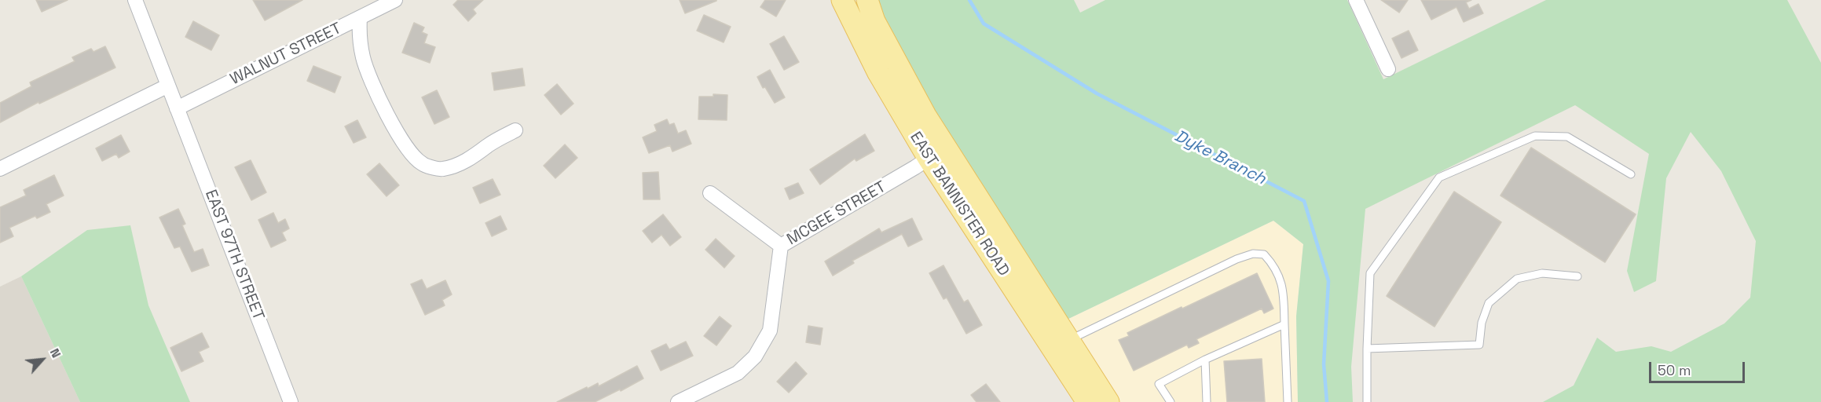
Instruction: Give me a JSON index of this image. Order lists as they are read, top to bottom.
{
  "streets": {
    "main road": ["EAST BANNISTER ROAD"],
    "street": ["WALNUT STREET", "MCGEE STREET", "EAST 97TH STREET"]
  },
  "crossings": [
    ["WALNUT STREET", "EAST 97TH STREET"],
    ["EAST BANNISTER ROAD", "MCGEE STREET"]
  ],
  "water": ["Dyke Branch"],
  "scale_bar": "50 m",
  "north": "top right"
}
